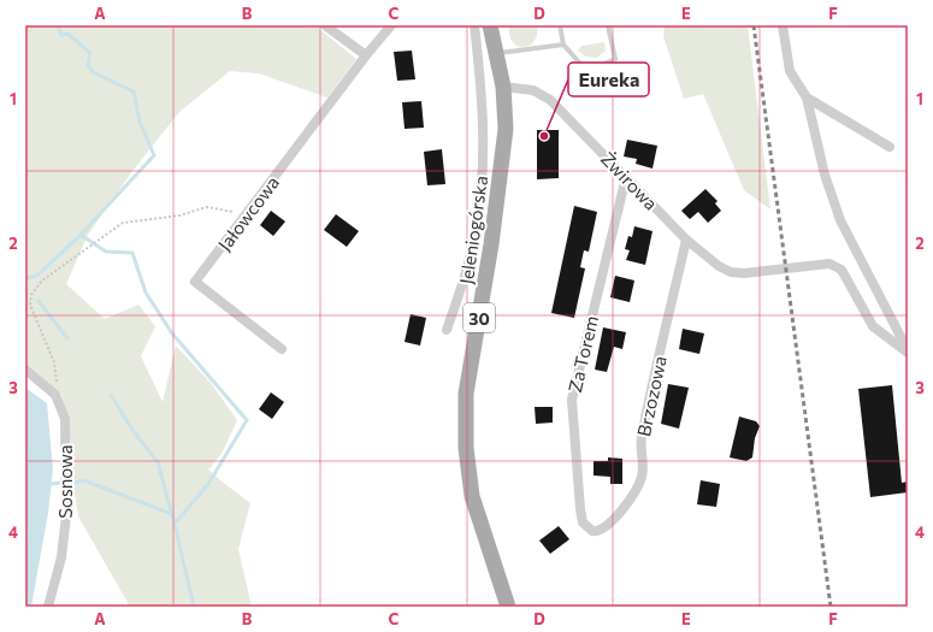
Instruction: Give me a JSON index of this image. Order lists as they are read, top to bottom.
{
  "streets": {
    "main road": ["Jeleniogórska", "30"],
    "street": [
      "Żwirowa",
      "Jałowcowa",
      "Za Torem",
      "Brzozowa",
      "Sosnowa"
    ]
  },
  "crossings": [
    ["Żwirowa", "Jeleniogórska"],
    ["Żwirowa", "Za Torem"],
    ["Żwirowa", "Brzozowa"],
    ["Za Torem", "Brzozowa"]
  ],
  "places": ["Eureka"],
  "grid": {
    "columns": [
      "A",
      "B",
      "C",
      "D",
      "E",
      "F"
    ],
    "rows": [
      "1",
      "2",
      "3",
      "4"
    ]
  }
}
